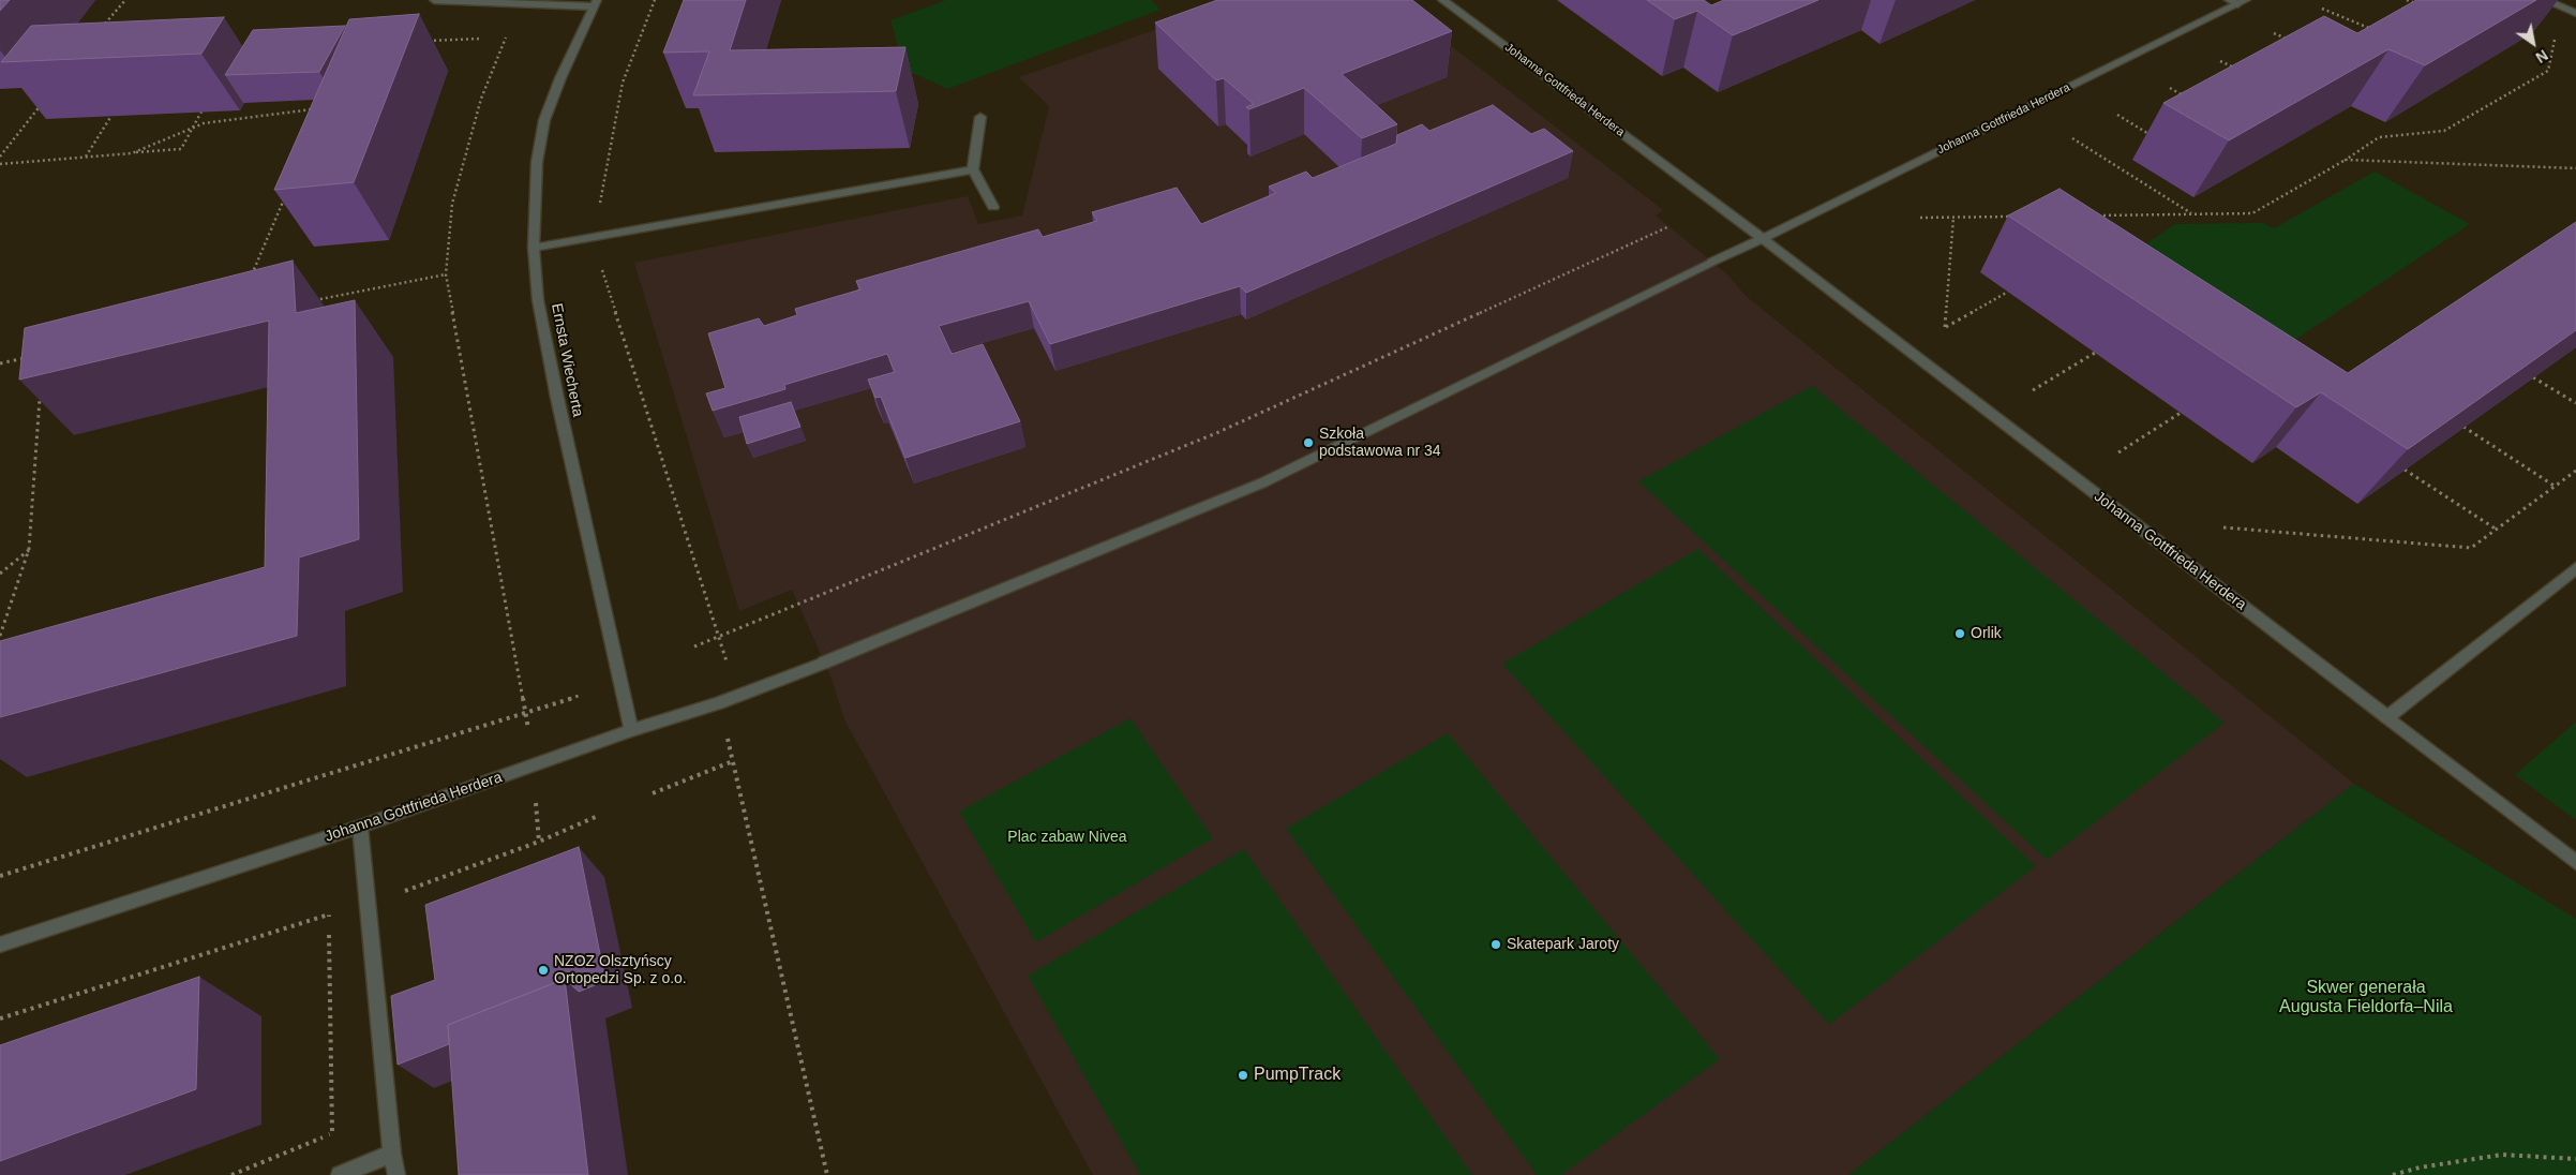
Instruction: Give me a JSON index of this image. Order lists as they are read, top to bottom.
{
  "streets": {
    "street": ["Johanna Gottfrieda Herdera", "Ernsta Wiecherta"]
  },
  "crossings": [
    ["Johanna Gottfrieda Herdera", "Ernsta Wiecherta"]
  ],
  "parks": ["Plac zabaw Nivea", "Skwer generała Augusta Fieldorfa–Nila"],
  "places": [
    "Szkoła podstawowa nr 34",
    "Orlik",
    "Skatepark Jaroty",
    "NZOZ Olsztyńscy Ortopedzi Sp. z o.o.",
    "PumpTrack"
  ],
  "north": "bottom right"
}
